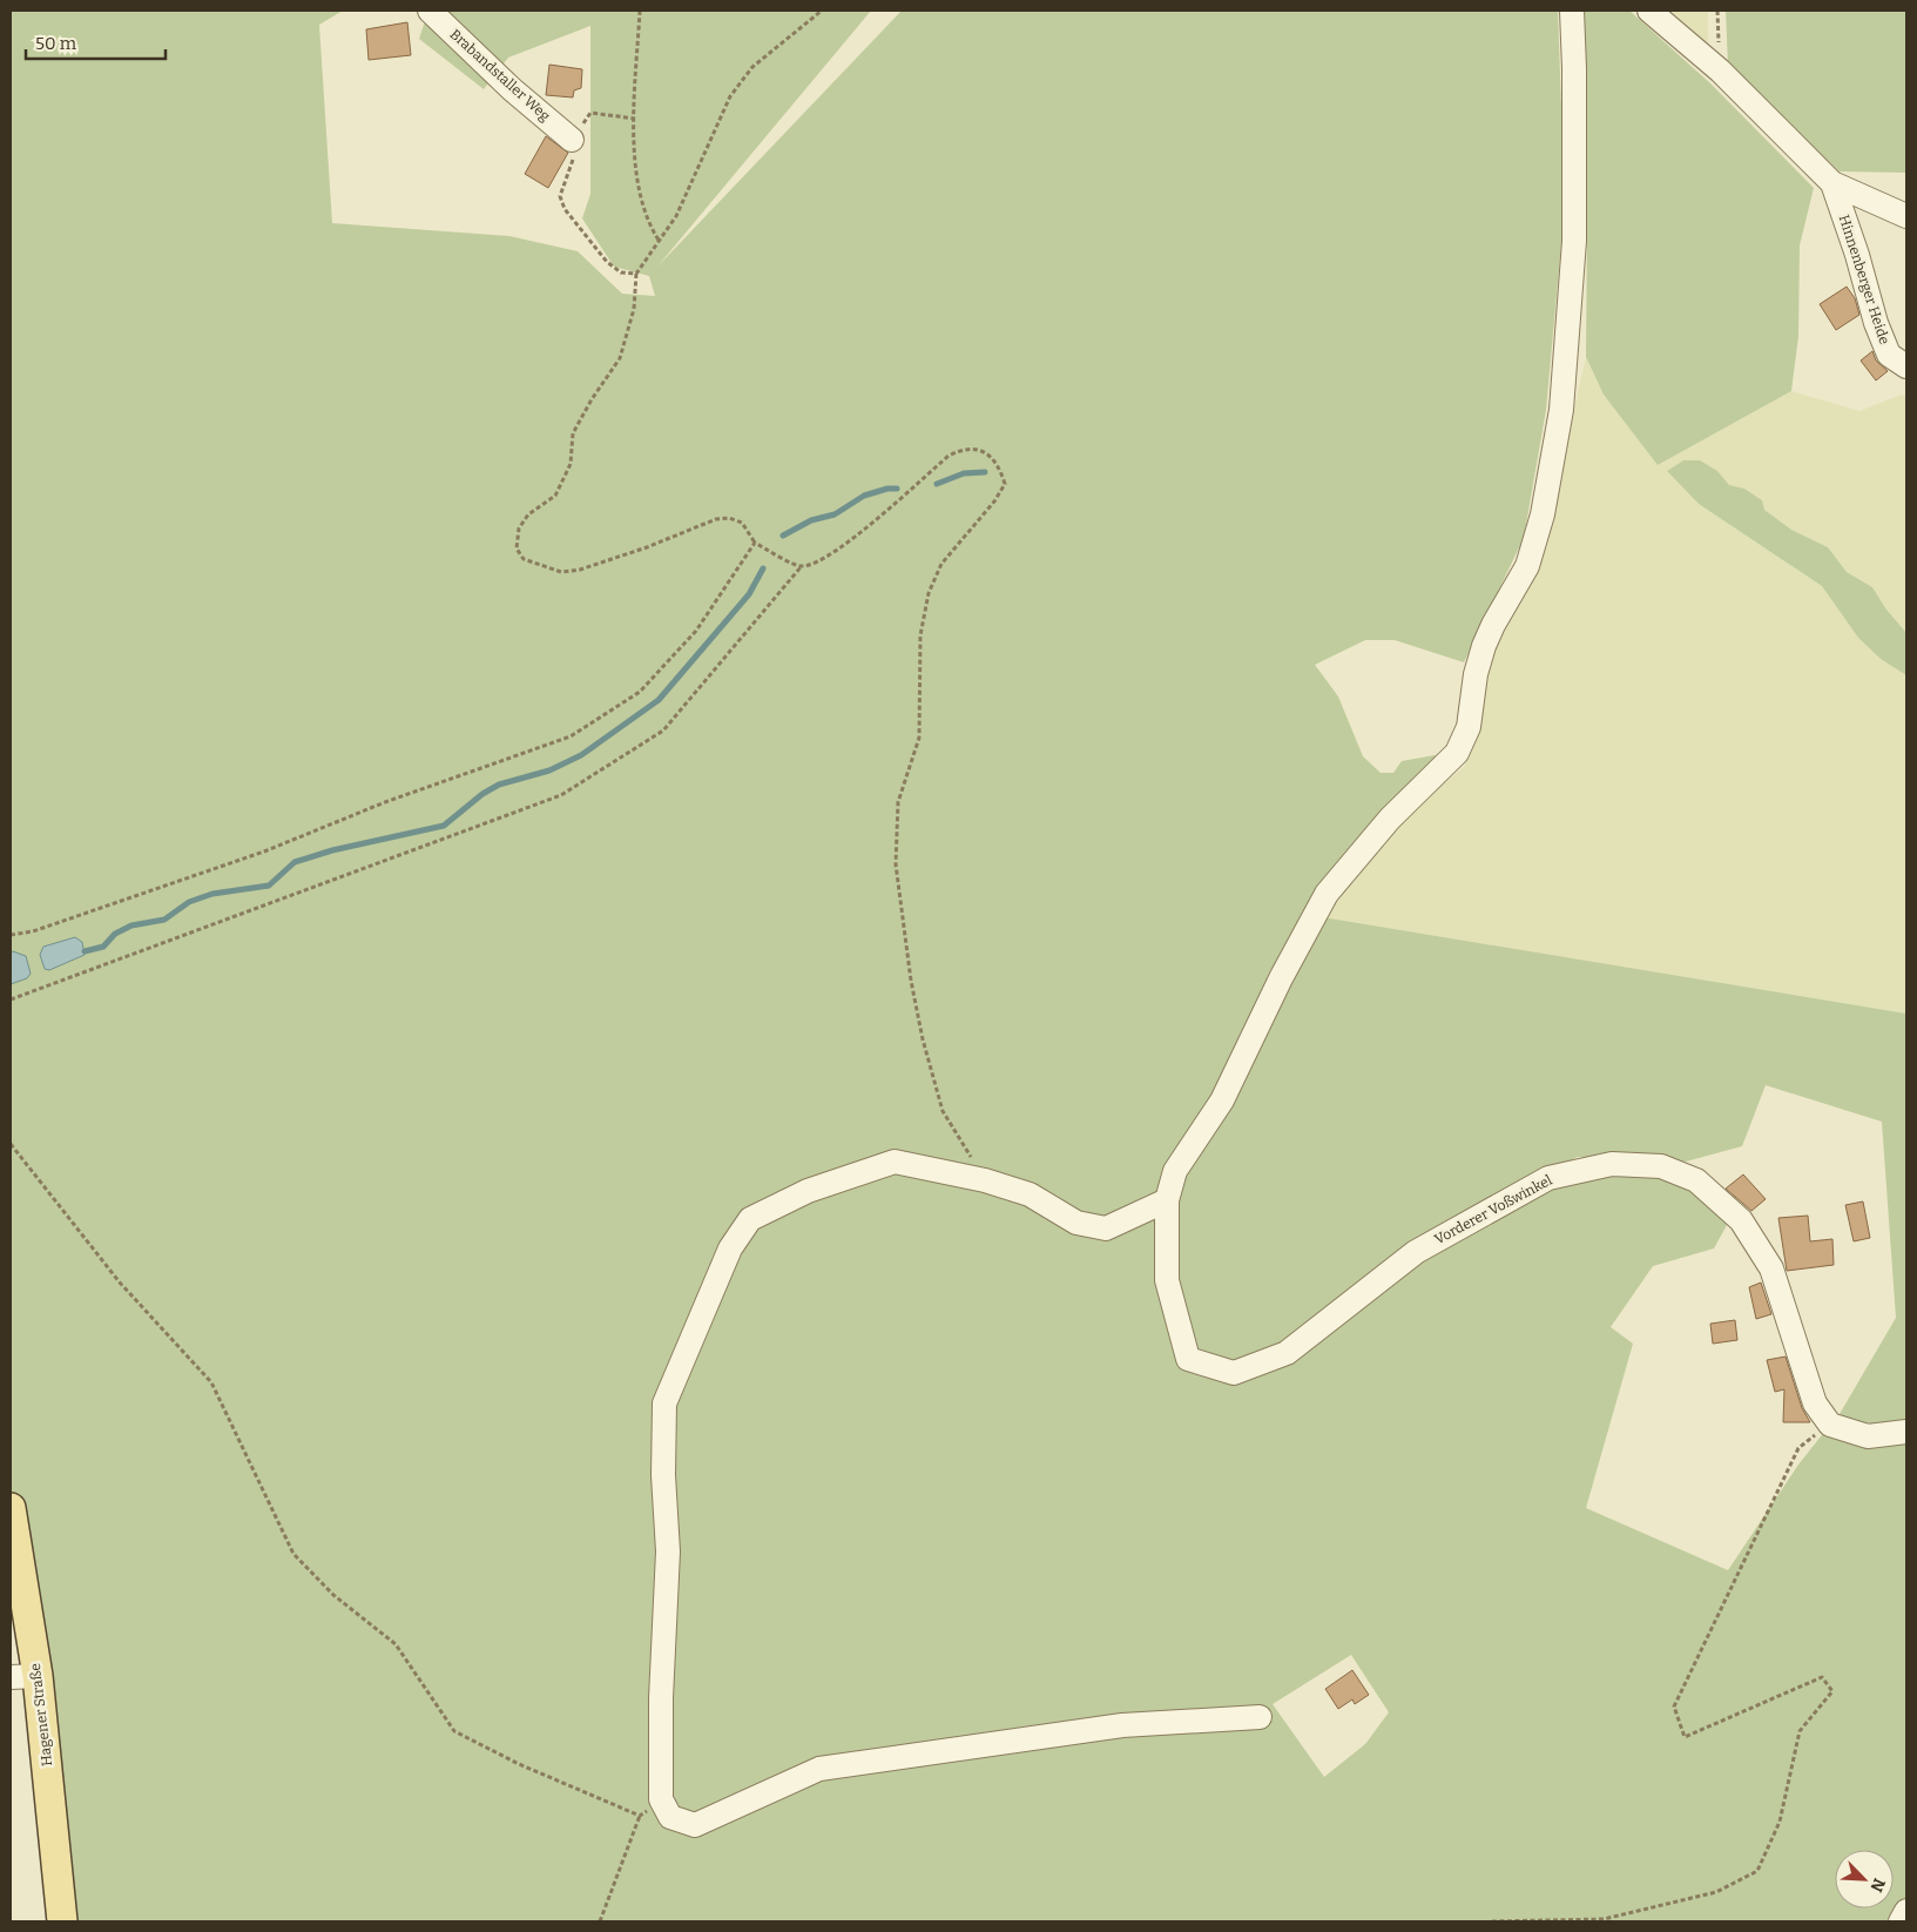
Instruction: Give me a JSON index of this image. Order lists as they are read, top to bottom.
{
  "streets": {
    "main road": ["Hagener Straße"],
    "street": ["Brabandstaller Weg", "Hinnenberger Heide", "Vorderer Voßwinkel"]
  },
  "scale_bar": "50 m",
  "north": "bottom right"
}
